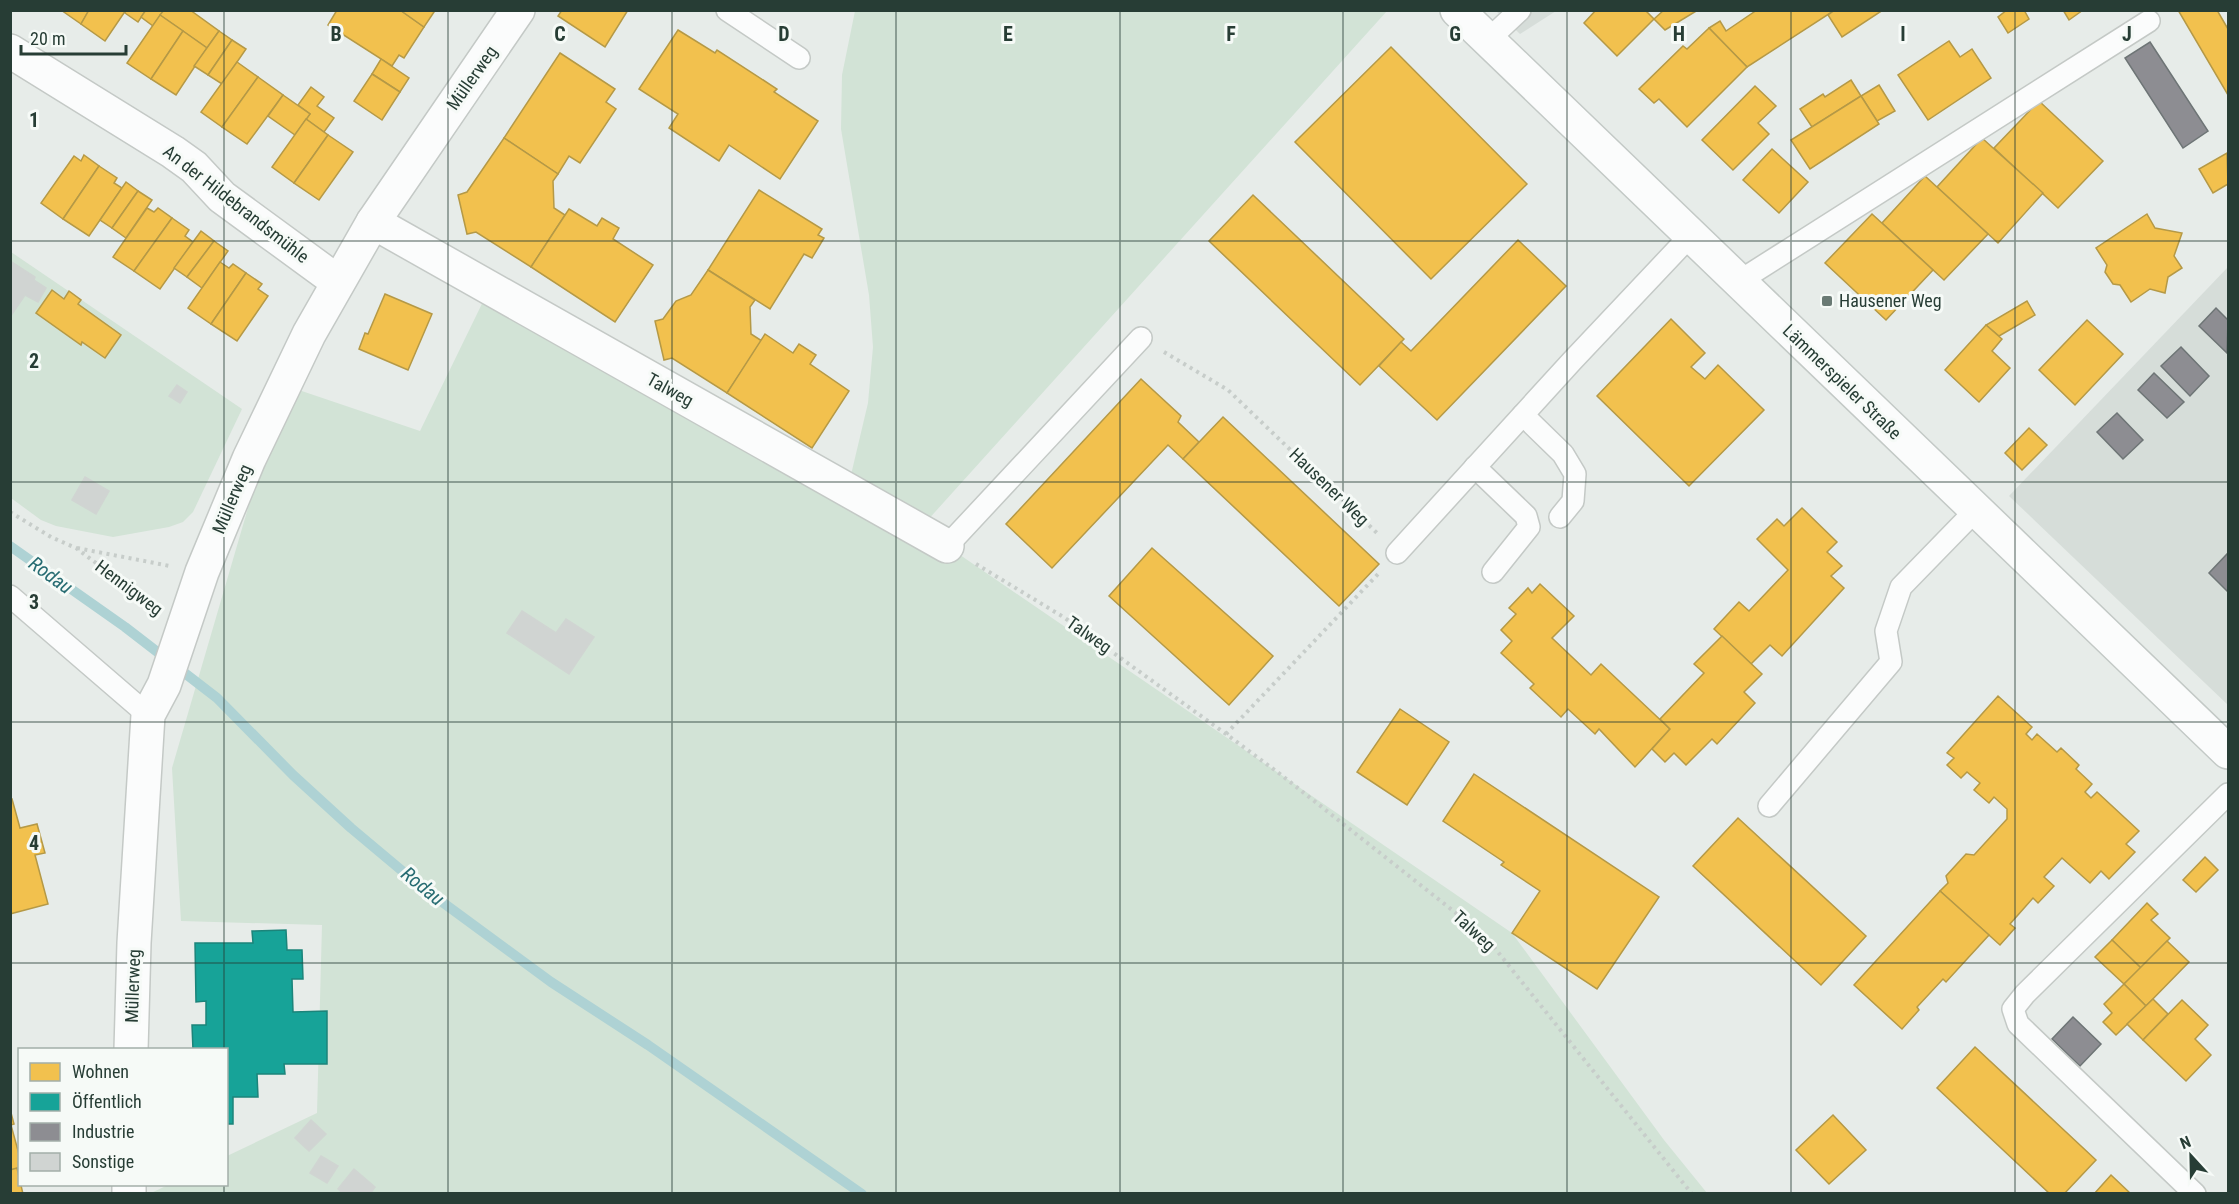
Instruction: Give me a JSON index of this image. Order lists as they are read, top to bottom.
{
  "streets": {
    "street": [
      "Müllerweg",
      "An der Hildebrandsmühle",
      "Lämmerspieler Straße",
      "Talweg"
    ],
    "path": ["Hausener Weg", "Hennigweg"]
  },
  "crossings": [
    ["Müllerweg", "An der Hildebrandsmühle"],
    ["Müllerweg", "Talweg"],
    ["Müllerweg", "Hennigweg"]
  ],
  "water": ["Rodau"],
  "places": {
    "transit": ["Hausener Weg"]
  },
  "legend": [
    "Wohnen",
    "Öffentlich",
    "Industrie",
    "Sonstige"
  ],
  "scale_bar": "20 m",
  "north": "top",
  "grid": {
    "columns": [
      "B",
      "C",
      "D",
      "E",
      "F",
      "G",
      "H",
      "I",
      "J"
    ],
    "rows": [
      "1",
      "2",
      "3",
      "4"
    ]
  }
}
